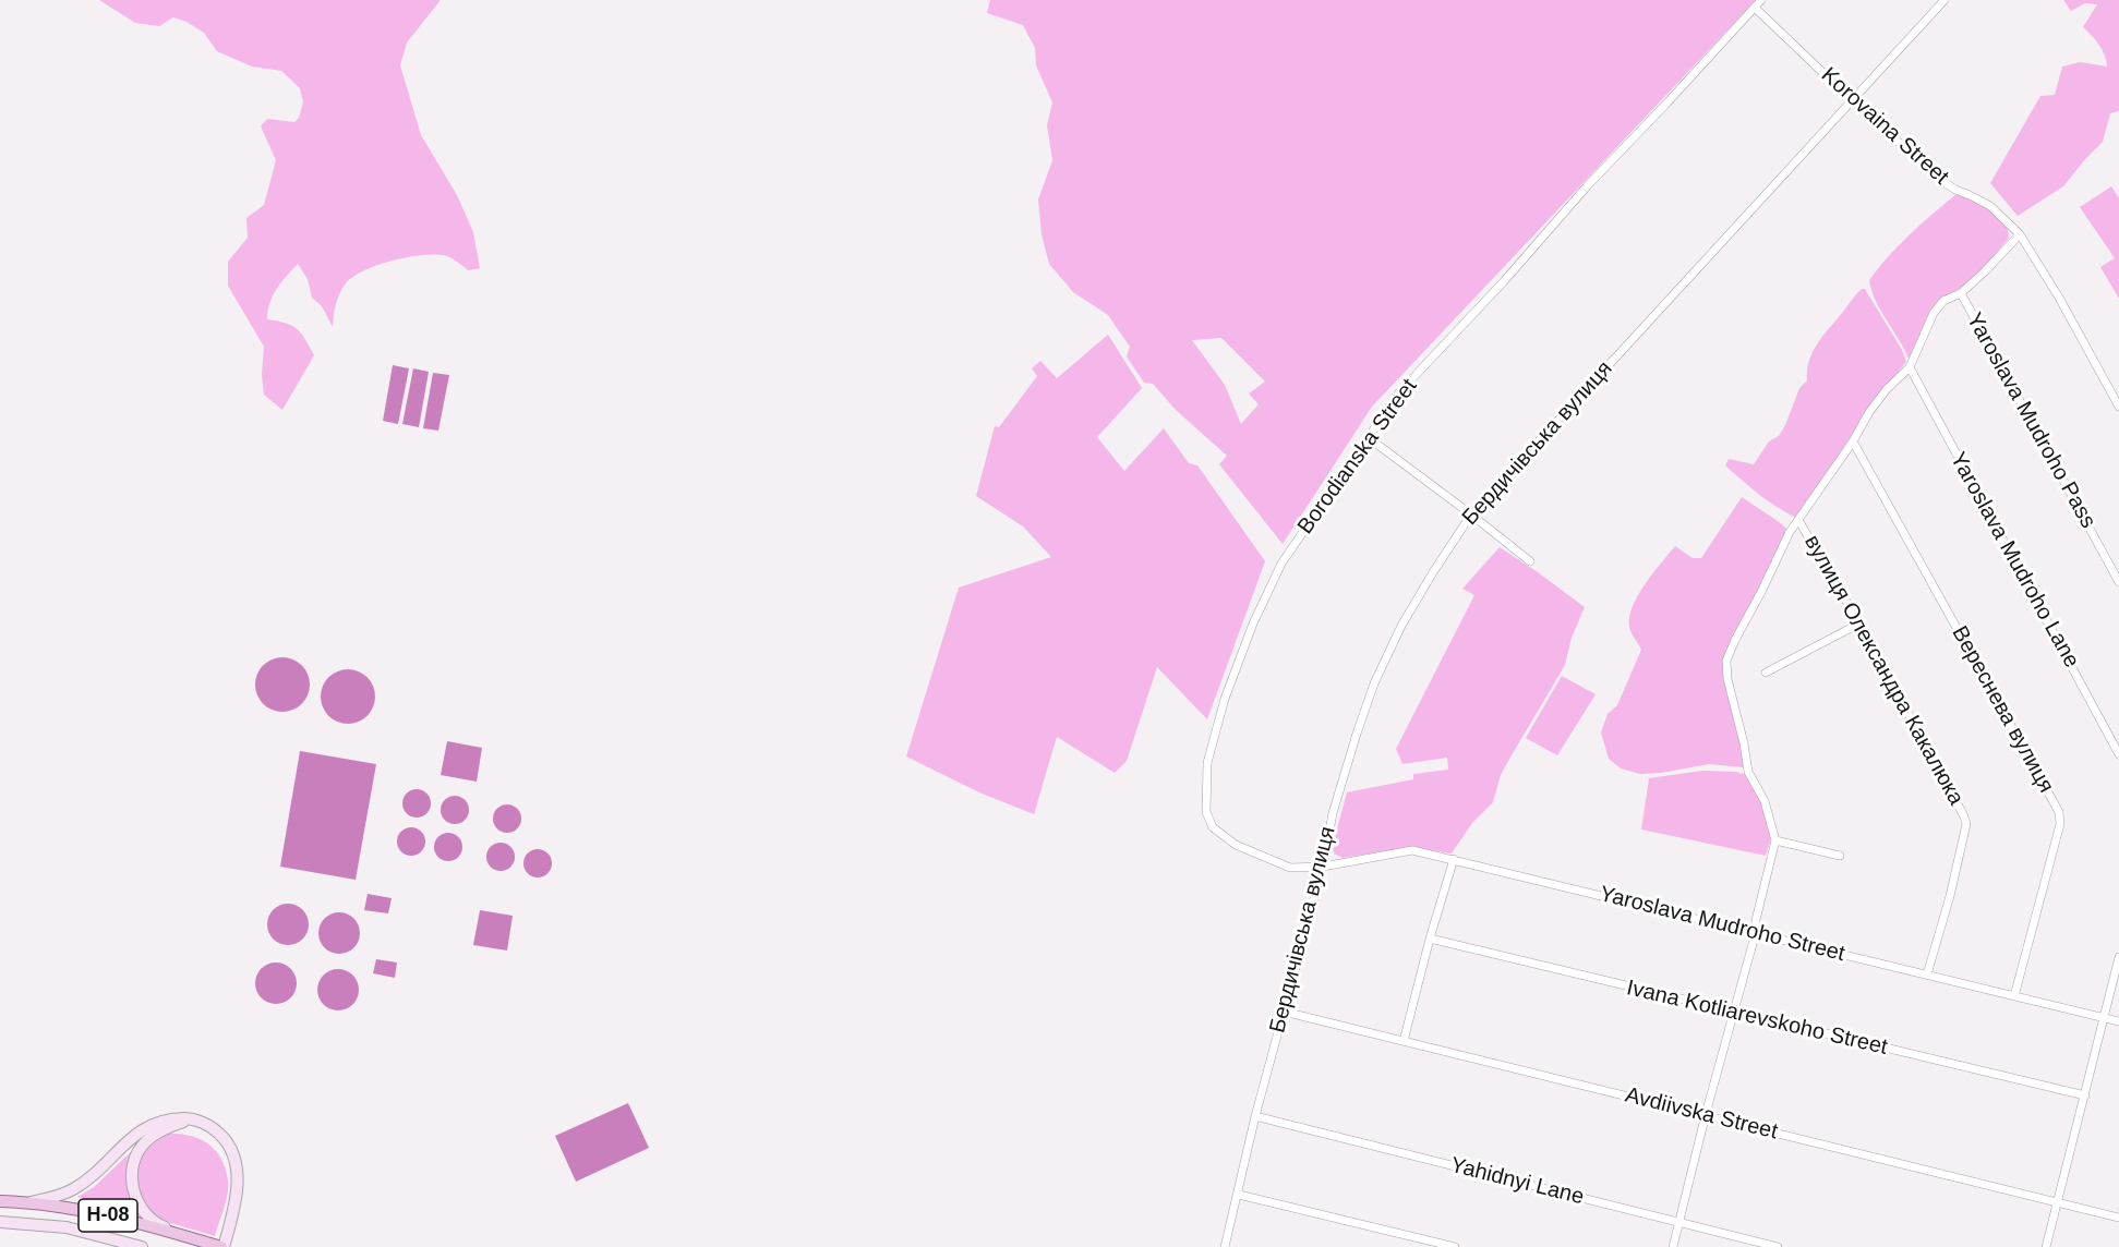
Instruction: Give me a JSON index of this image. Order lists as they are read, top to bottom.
{
  "streets": {
    "main road": ["Н-08"],
    "street": [
      "Korovaina Street",
      "Yaroslava Mudroho Pass",
      "Бердичівська вулиця",
      "Borodianska Street",
      "Yaroslava Mudroho Lane",
      "вулиця Олександра Какалюка",
      "Вереснева вулиця",
      "Yaroslava Mudroho Street",
      "Ivana Kotliarevskoho Street",
      "Avdiivska Street",
      "Yahidnyi Lane"
    ]
  },
  "crossings": [
    ["Korovaina Street", "Бердичівська вулиця"],
    ["Korovaina Street", "Borodianska Street"],
    ["Бердичівська вулиця", "Borodianska Street"],
    ["Бердичівська вулиця", "Yaroslava Mudroho Street"],
    ["Бердичівська вулиця", "Avdiivska Street"],
    ["Бердичівська вулиця", "Yahidnyi Lane"],
    ["Borodianska Street", "Yaroslava Mudroho Street"],
    ["вулиця Олександра Какалюка", "Yaroslava Mudroho Street"],
    ["Вереснева вулиця", "Yaroslava Mudroho Street"]
  ]
}
